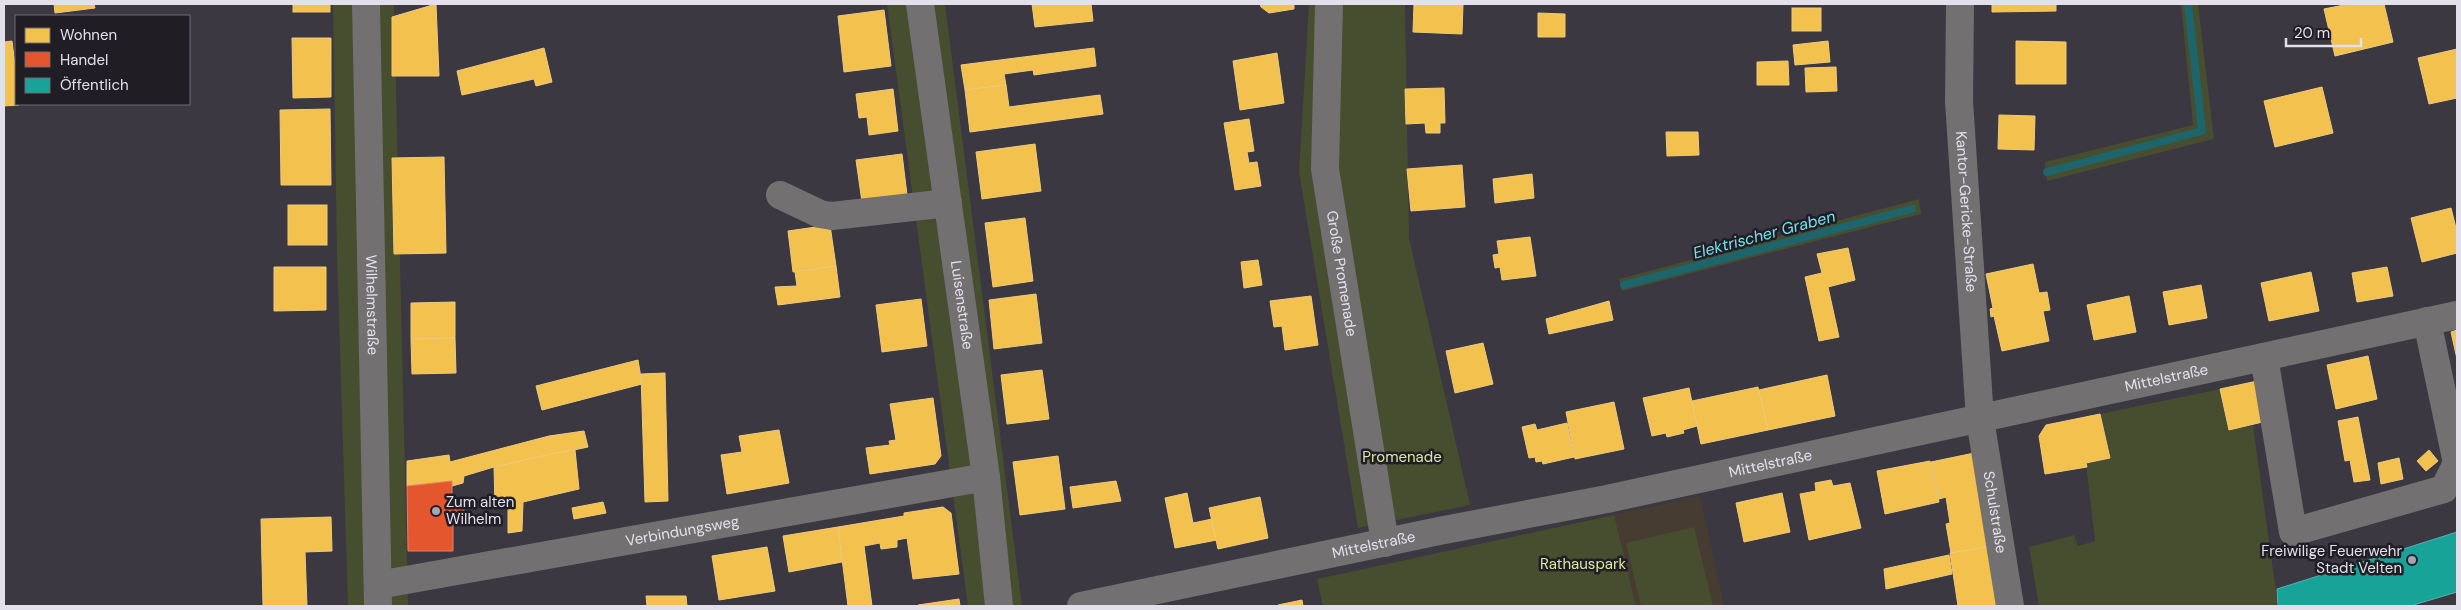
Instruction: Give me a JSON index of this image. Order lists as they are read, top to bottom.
{
  "streets": {
    "street": [
      "Kantor-Gericke-Straße",
      "Große Promenade",
      "Wilhelmstraße",
      "Luisenstraße",
      "Mittelstraße",
      "Schulstraße",
      "Verbindungsweg"
    ]
  },
  "crossings": [
    ["Kantor-Gericke-Straße", "Mittelstraße"],
    ["Kantor-Gericke-Straße", "Schulstraße"],
    ["Große Promenade", "Mittelstraße"],
    ["Wilhelmstraße", "Verbindungsweg"],
    ["Luisenstraße", "Verbindungsweg"],
    ["Mittelstraße", "Schulstraße"]
  ],
  "water": ["Elektrischer Graben"],
  "parks": ["Promenade", "Rathauspark"],
  "places": ["Zum alten Wilhelm", "Freiwilige Feuerwehr Stadt Velten"],
  "legend": ["Wohnen", "Handel", "Öffentlich"],
  "scale_bar": "20 m"
}
